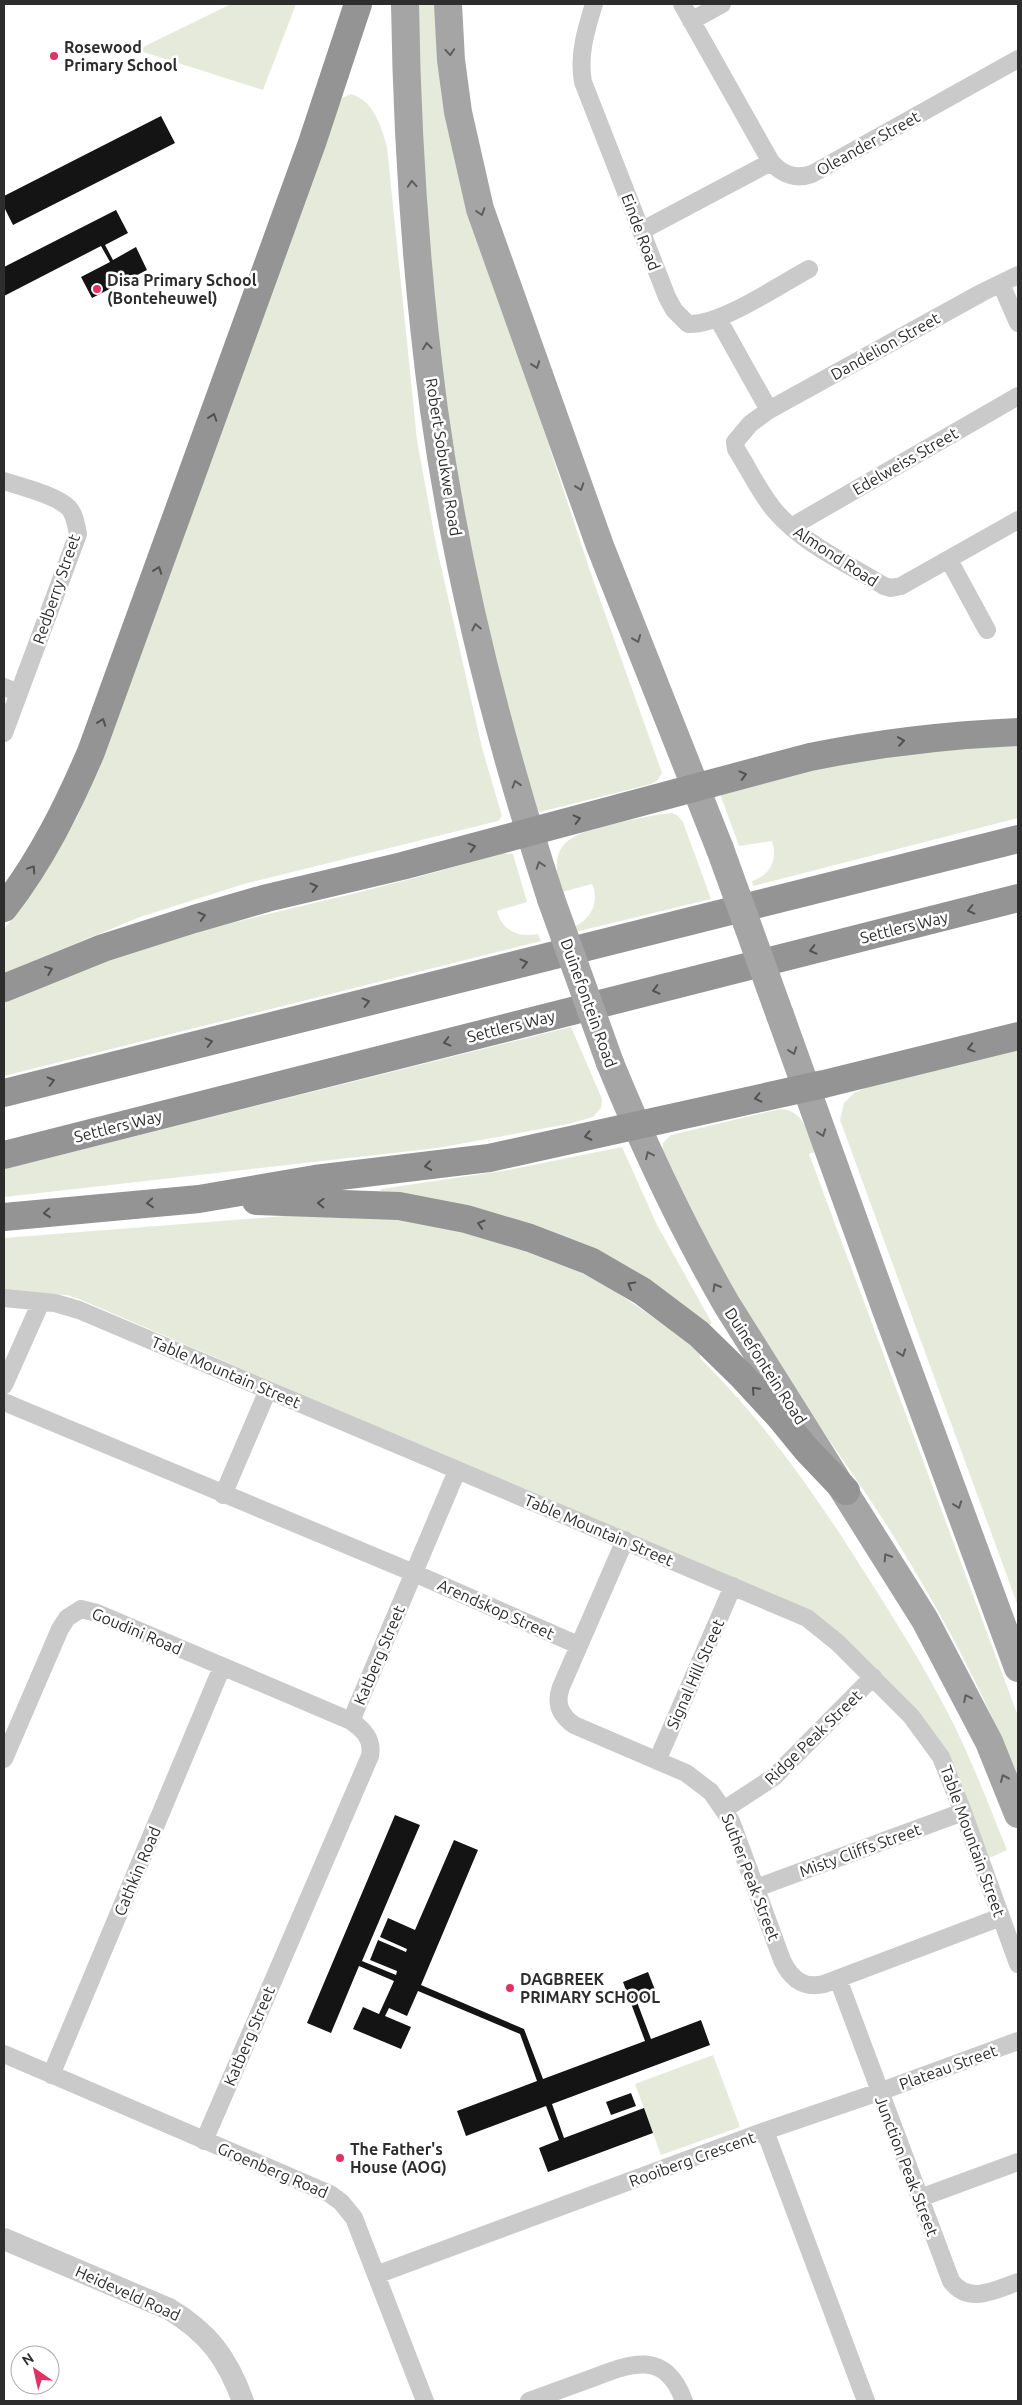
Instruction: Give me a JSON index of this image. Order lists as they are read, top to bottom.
{
  "streets": {
    "highway": ["Settlers Way"],
    "main road": ["Robert Sobukwe Road", "Duinefontein Road"],
    "street": [
      "Oleander Street",
      "Einde Road",
      "Dandelion Street",
      "Edelweiss Street",
      "Almond Road",
      "Redberry Street",
      "Table Mountain Street",
      "Arendskop Street",
      "Goudini Road",
      "Katberg Street",
      "Signal Hill Street",
      "Ridge Peak Street",
      "Misty Cliffs Street",
      "Cathkin Road",
      "Suther Peak Street",
      "Plateau Street",
      "Rooiberg Crescent",
      "Junction Peak Street",
      "Groenberg Road",
      "Heideveld Road"
    ]
  },
  "crossings": [
    ["Dandelion Street", "Almond Road"],
    ["Robert Sobukwe Road", "Duinefontein Road"],
    ["Edelweiss Street", "Almond Road"],
    ["Table Mountain Street", "Katberg Street"],
    ["Table Mountain Street", "Signal Hill Street"],
    ["Table Mountain Street", "Ridge Peak Street"],
    ["Table Mountain Street", "Misty Cliffs Street"],
    ["Table Mountain Street", "Suther Peak Street"],
    ["Arendskop Street", "Katberg Street"],
    ["Arendskop Street", "Suther Peak Street"],
    ["Goudini Road", "Katberg Street"],
    ["Goudini Road", "Cathkin Road"],
    ["Katberg Street", "Groenberg Road"],
    ["Signal Hill Street", "Suther Peak Street"],
    ["Ridge Peak Street", "Suther Peak Street"],
    ["Misty Cliffs Street", "Suther Peak Street"],
    ["Cathkin Road", "Groenberg Road"],
    ["Suther Peak Street", "Junction Peak Street"],
    ["Plateau Street", "Rooiberg Crescent"],
    ["Plateau Street", "Junction Peak Street"],
    ["Rooiberg Crescent", "Groenberg Road"]
  ],
  "places": [
    "Rosewood Primary School",
    "Disa Primary School (Bonteheuwel)",
    "DAGBREEK PRIMARY SCHOOL",
    "The Father's House (AOG)"
  ],
  "north": "top left"
}
